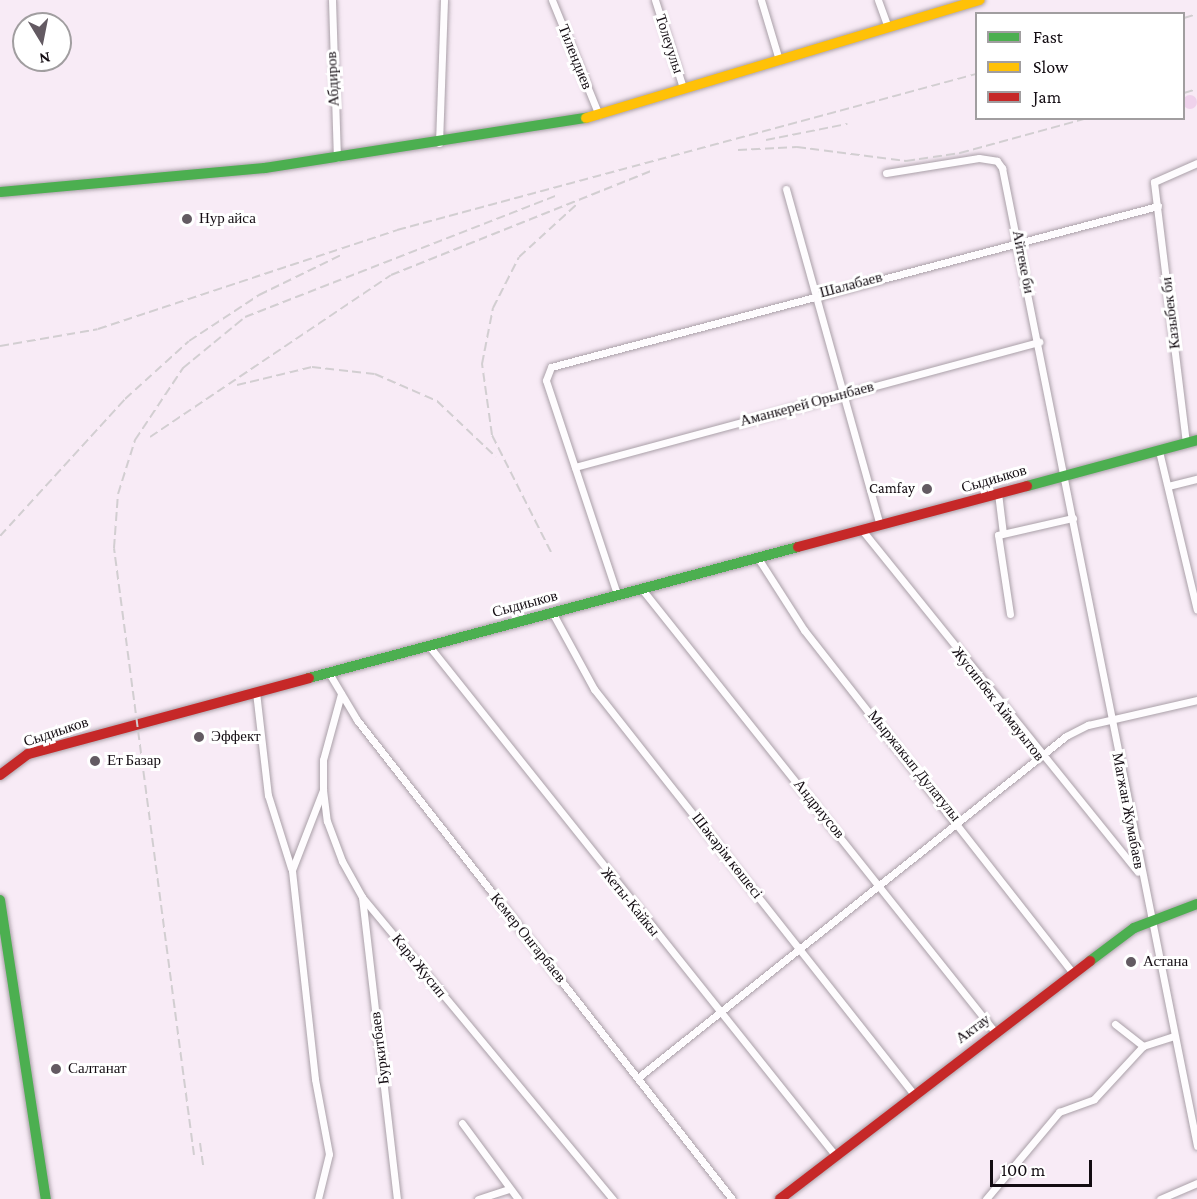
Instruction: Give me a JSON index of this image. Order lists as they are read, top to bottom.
{
  "streets": {
    "street": [
      "Толеуулы",
      "Тилендиев",
      "Абдиров",
      "Айтеке би",
      "Шалабаев",
      "Казыбек би",
      "Аманкерей Орынбаев",
      "Сыдиыков",
      "Жусипбек Аймауытов",
      "Мыржакып Дулатулы",
      "Андриусов",
      "Магжан Жумабаев",
      "Шәкәрім көшесі",
      "Жеты-Кайкы",
      "Кемер Онгарбаев",
      "Кара Жусип",
      "Актау",
      "Буркитбаев"
    ]
  },
  "crossings": [
    ["Айтеке би", "Шалабаев"],
    ["Айтеке би", "Аманкерей Орынбаев"],
    ["Айтеке би", "Сыдиыков"],
    ["Айтеке би", "Магжан Жумабаев"],
    ["Шалабаев", "Казыбек би"],
    ["Шалабаев", "Аманкерей Орынбаев"],
    ["Казыбек би", "Сыдиыков"],
    ["Сыдиыков", "Жусипбек Аймауытов"],
    ["Сыдиыков", "Мыржакып Дулатулы"],
    ["Сыдиыков", "Андриусов"],
    ["Сыдиыков", "Магжан Жумабаев"],
    ["Сыдиыков", "Шәкәрім көшесі"],
    ["Сыдиыков", "Жеты-Кайкы"],
    ["Сыдиыков", "Кемер Онгарбаев"],
    ["Жусипбек Аймауытов", "Магжан Жумабаев"],
    ["Мыржакып Дулатулы", "Актау"],
    ["Андриусов", "Актау"],
    ["Магжан Жумабаев", "Актау"],
    ["Шәкәрім көшесі", "Актау"],
    ["Жеты-Кайкы", "Актау"],
    ["Кемер Онгарбаев", "Кара Жусип"],
    ["Кара Жусип", "Буркитбаев"]
  ],
  "places": [
    "Нур айса",
    "Camfay",
    "Эффект",
    "Ет Базар",
    "Астана",
    "Салтанат"
  ],
  "legend": ["Fast", "Slow", "Jam"],
  "scale_bar": "100 m",
  "north": "bottom"
}
